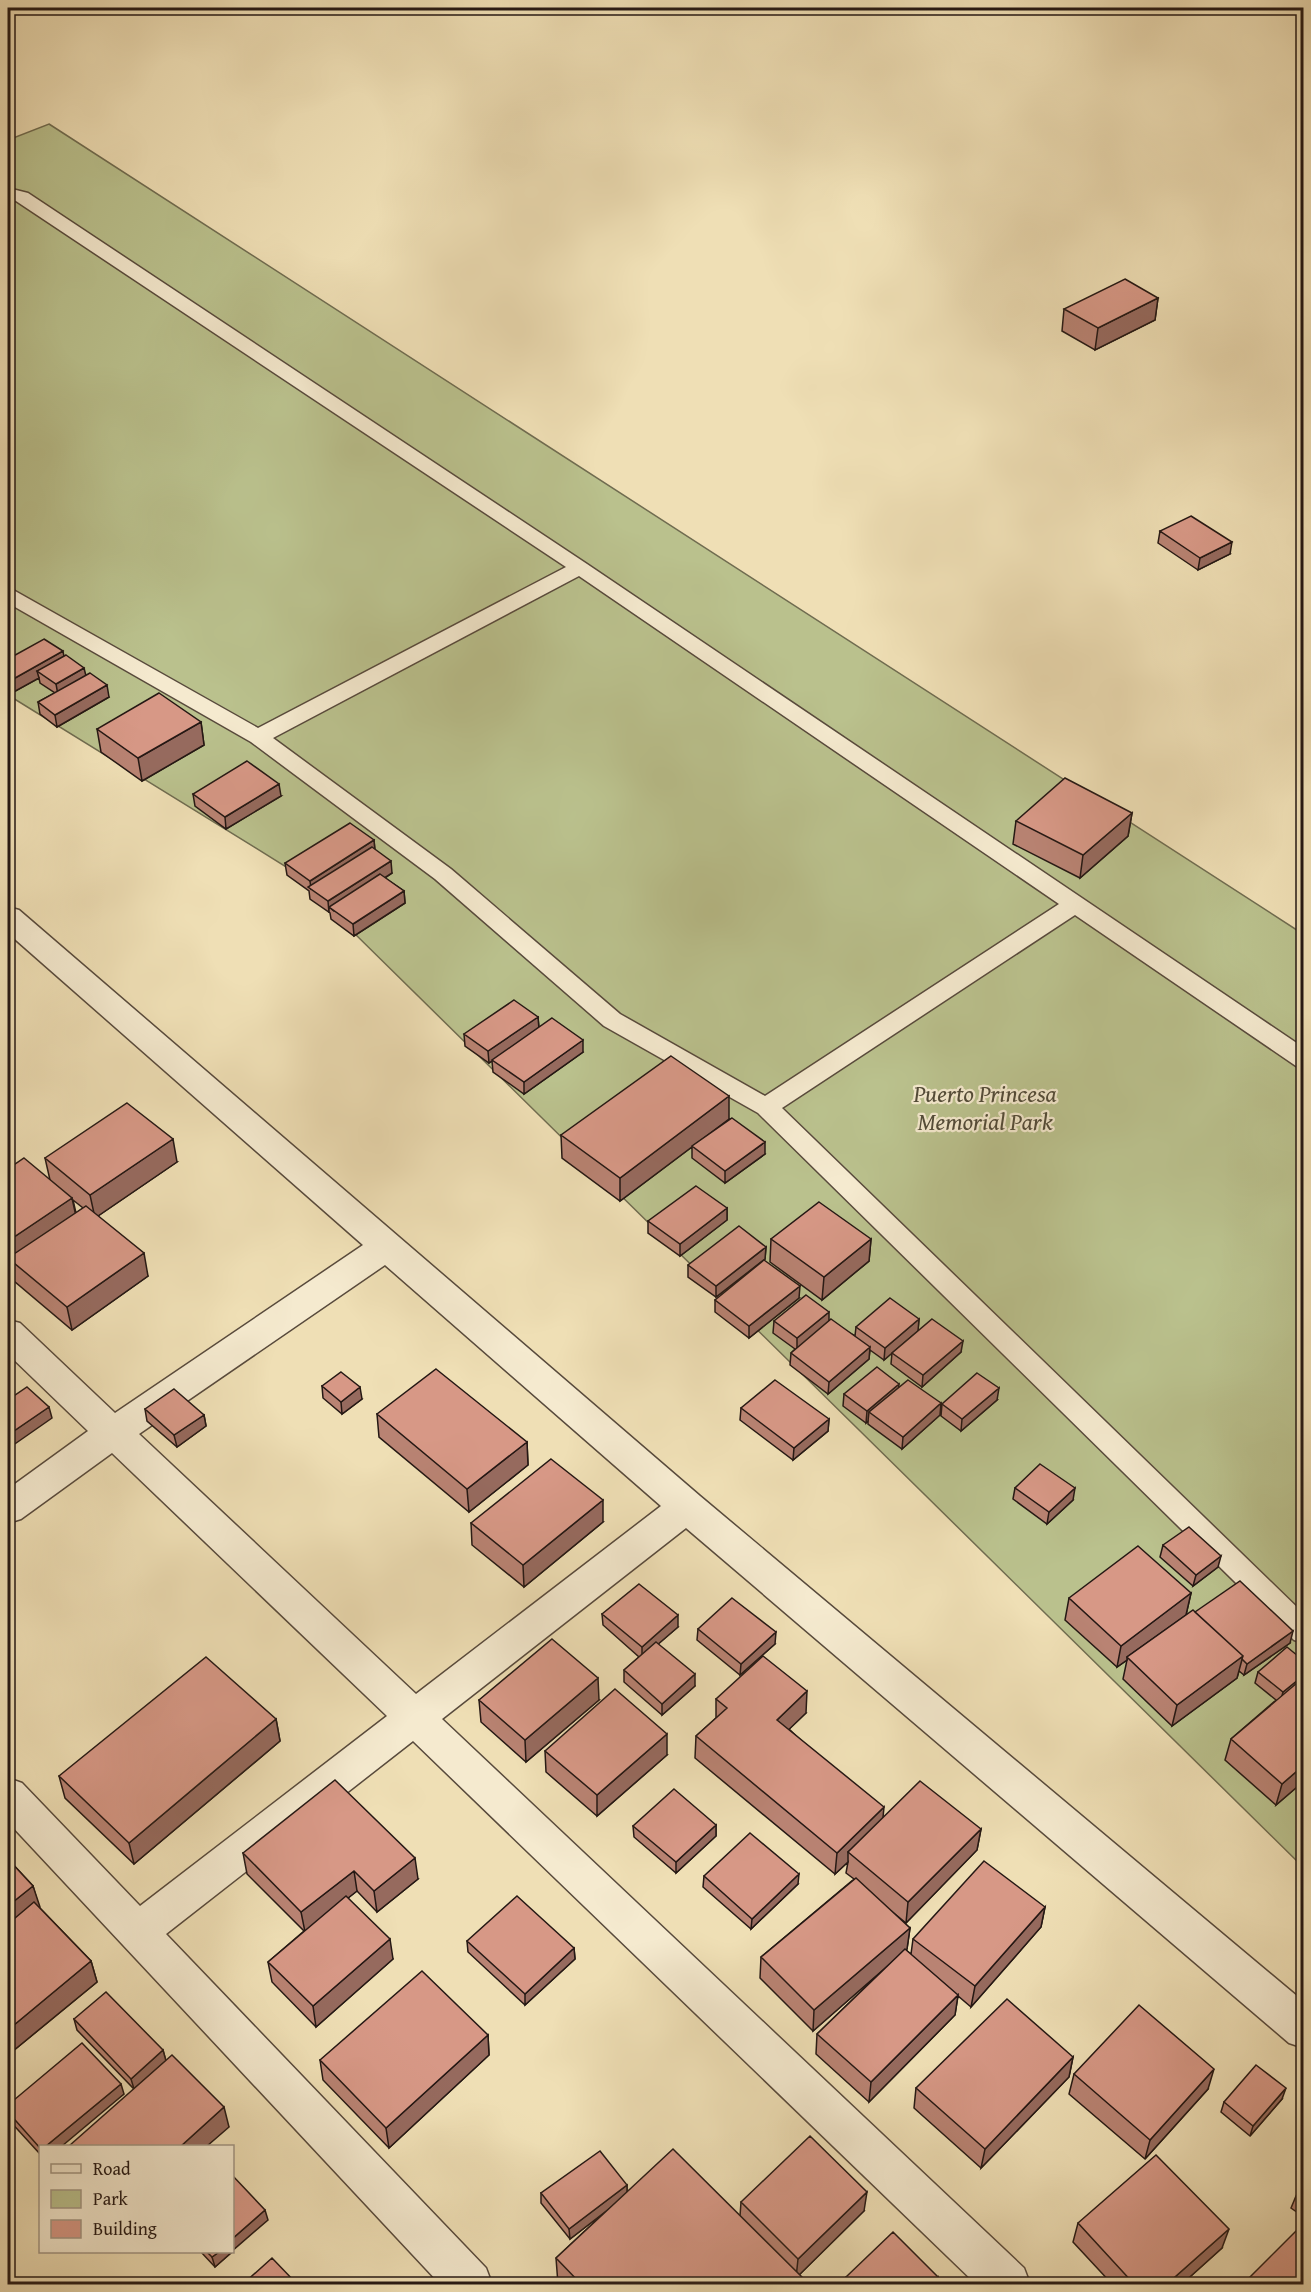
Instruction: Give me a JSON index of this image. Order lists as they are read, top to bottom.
{
  "parks": ["Puerto Princesa Memorial Park"],
  "legend": ["Road", "Park", "Building"]
}
